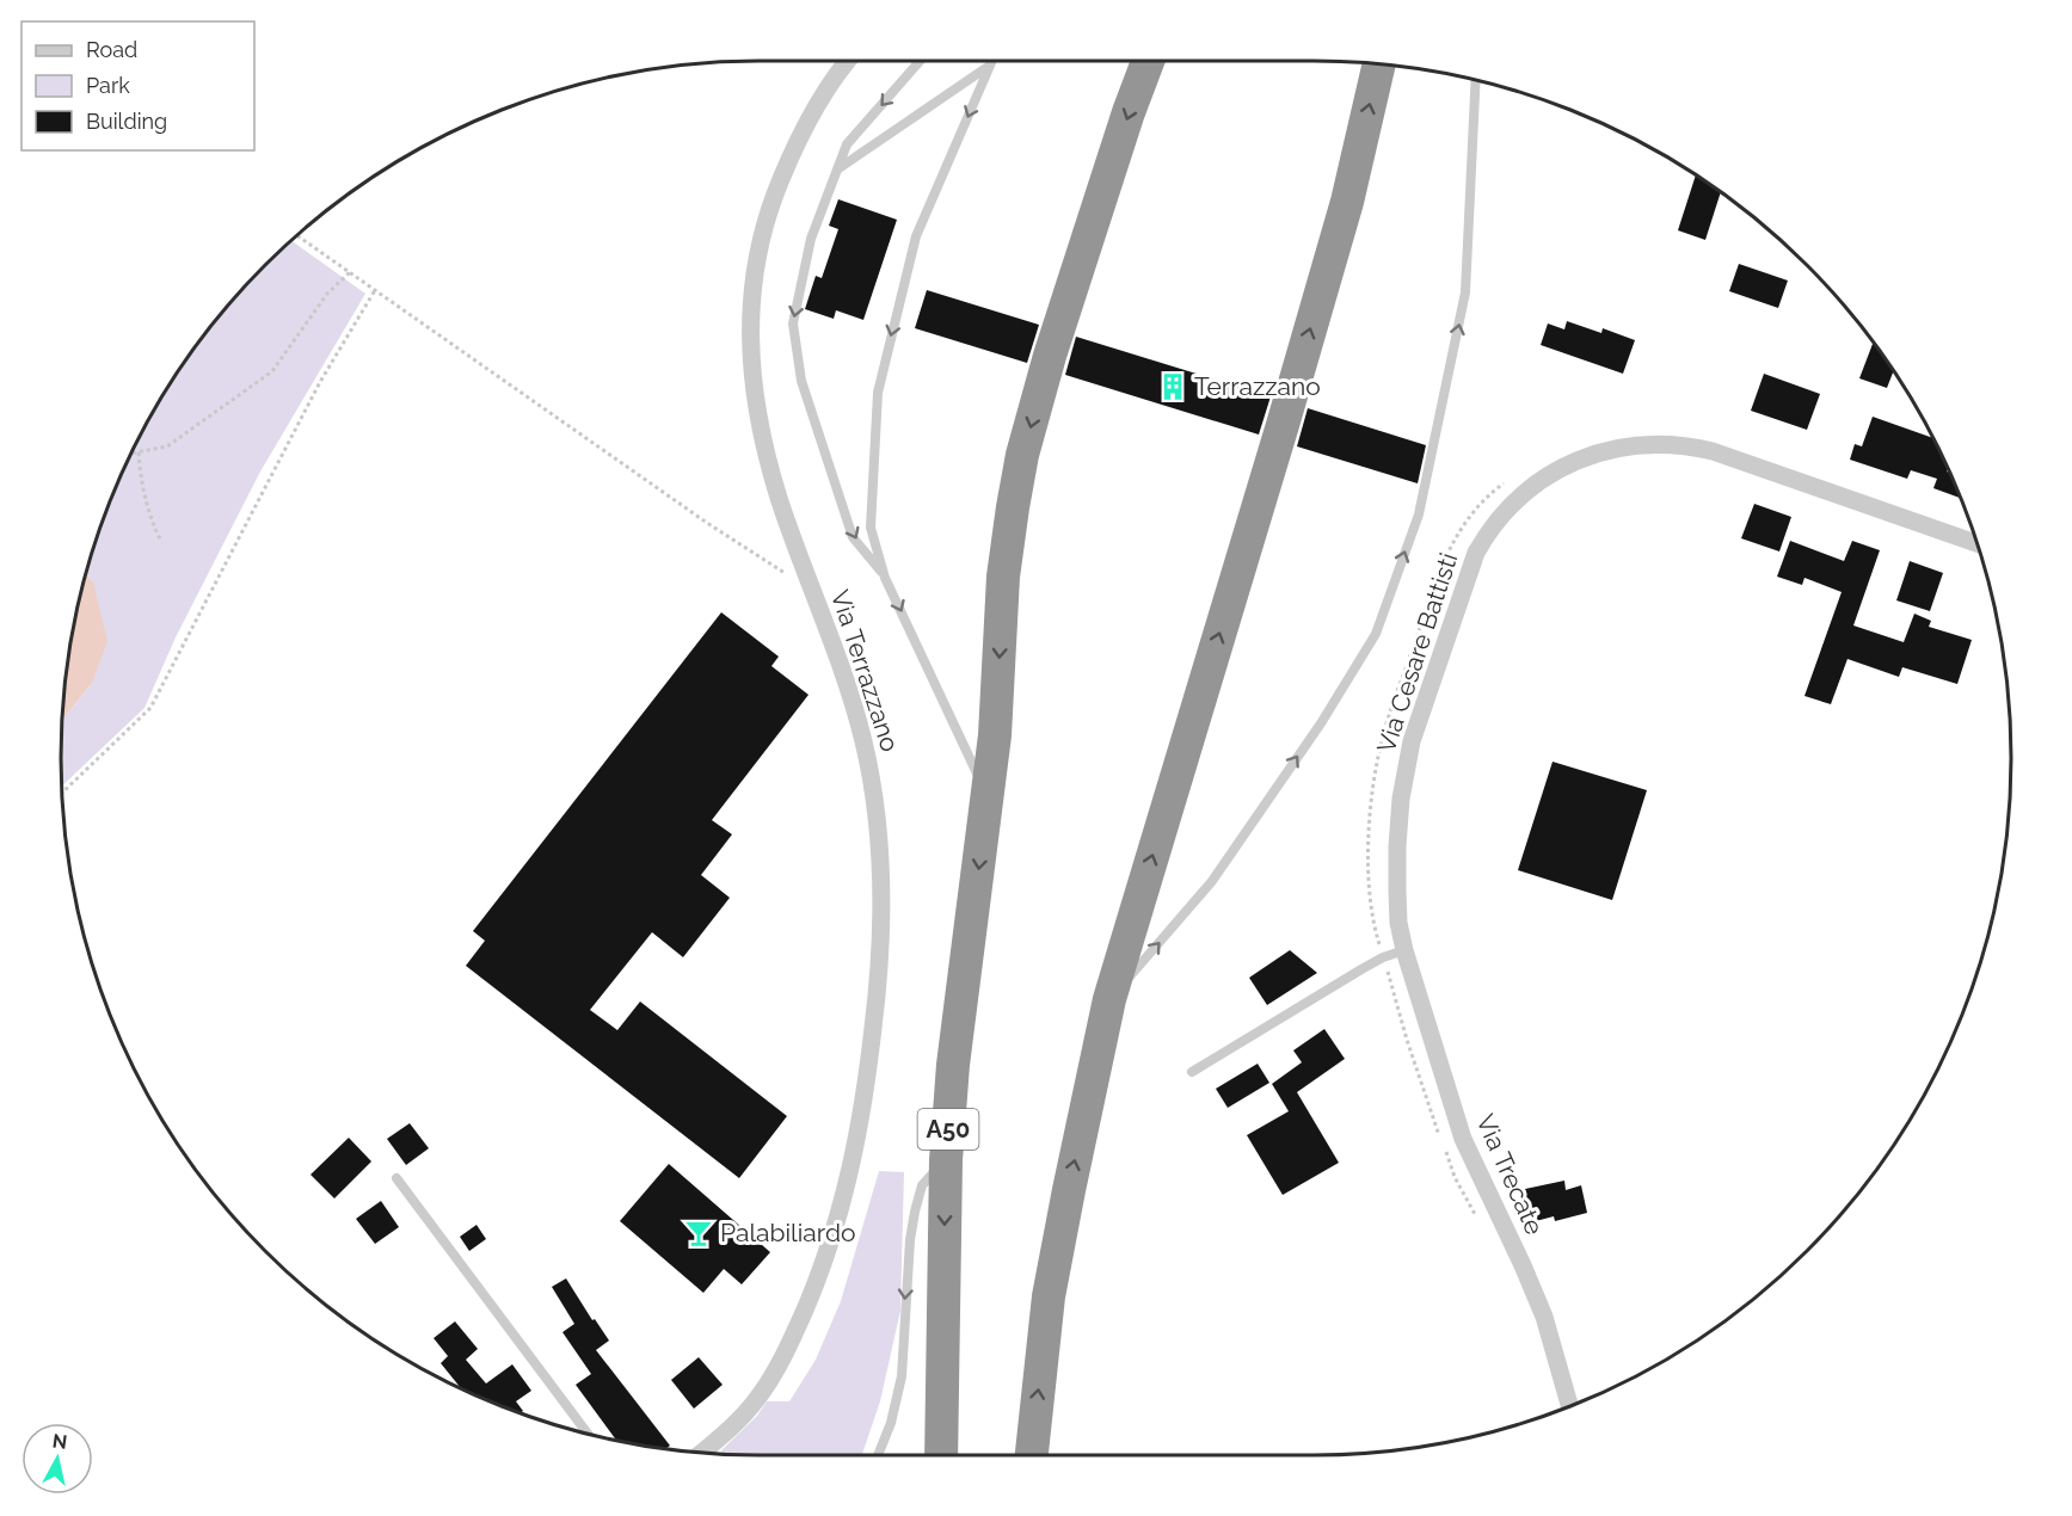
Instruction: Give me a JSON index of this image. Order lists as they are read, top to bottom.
{
  "streets": {
    "highway": ["A50"],
    "street": ["Via Cesare Battisti", "Via Terrazzano", "Via Trecate"]
  },
  "crossings": [
    ["Via Cesare Battisti", "Via Trecate"]
  ],
  "places": {
    "building": ["Terrazzano"],
    "bar": ["Palabiliardo"]
  },
  "legend": ["Road", "Park", "Building"],
  "north": "top"
}
